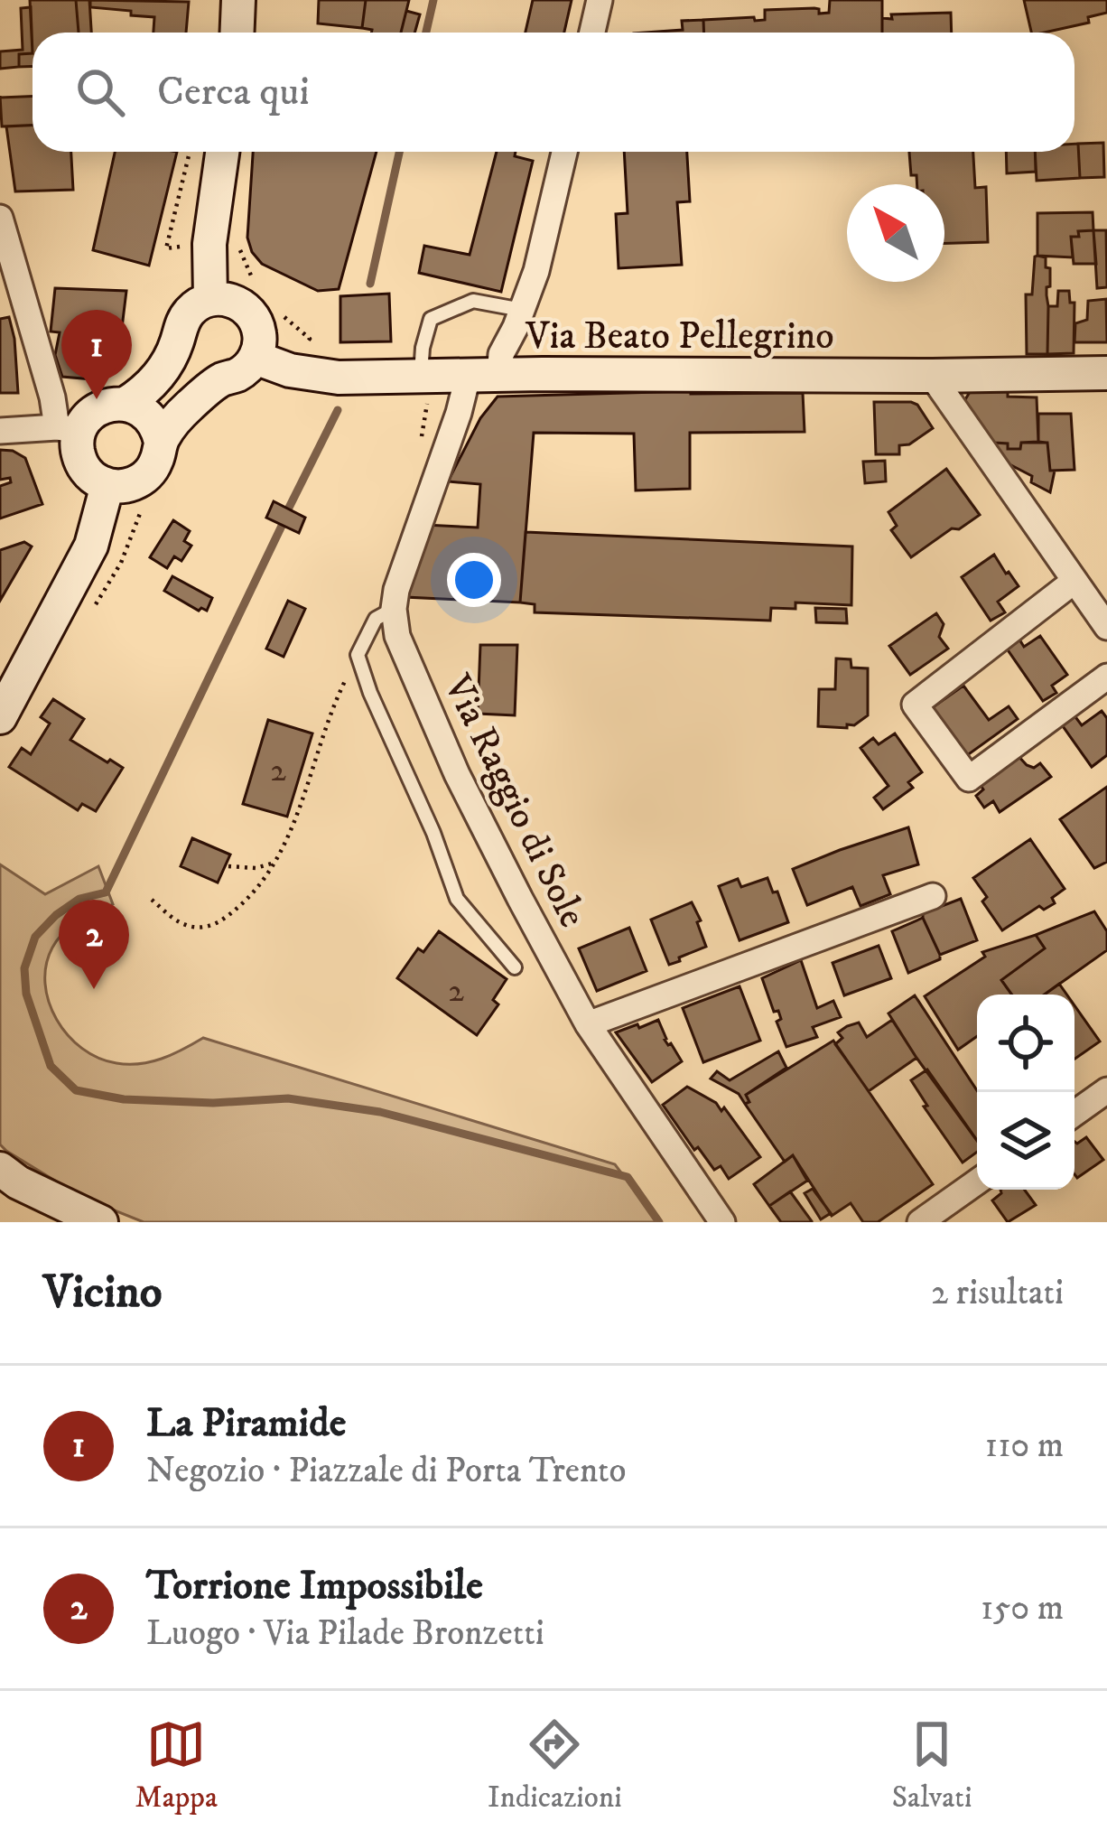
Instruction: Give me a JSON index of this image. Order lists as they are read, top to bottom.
{
  "streets": {
    "main road": ["Via Beato Pellegrino"],
    "street": ["Via Raggio di Sole"]
  },
  "crossings": [
    ["Via Beato Pellegrino", "Via Raggio di Sole"]
  ],
  "house_numbers": ["2", "2"],
  "north": "top left",
  "page": {
    "search": "Cerca qui",
    "pins": ["1", "2"],
    "heading": ["Vicino", "2 risultati"],
    "list": [
      {
        "mark": "1",
        "name": "La Piramide",
        "note": "Negozio · Piazzale di Porta Trento",
        "value": "110 m"
      },
      {
        "mark": "2",
        "name": "Torrione Impossibile",
        "note": "Luogo · Via Pilade Bronzetti",
        "value": "150 m"
      }
    ],
    "nav": ["Mappa", "Indicazioni", "Salvati"]
  }
}
